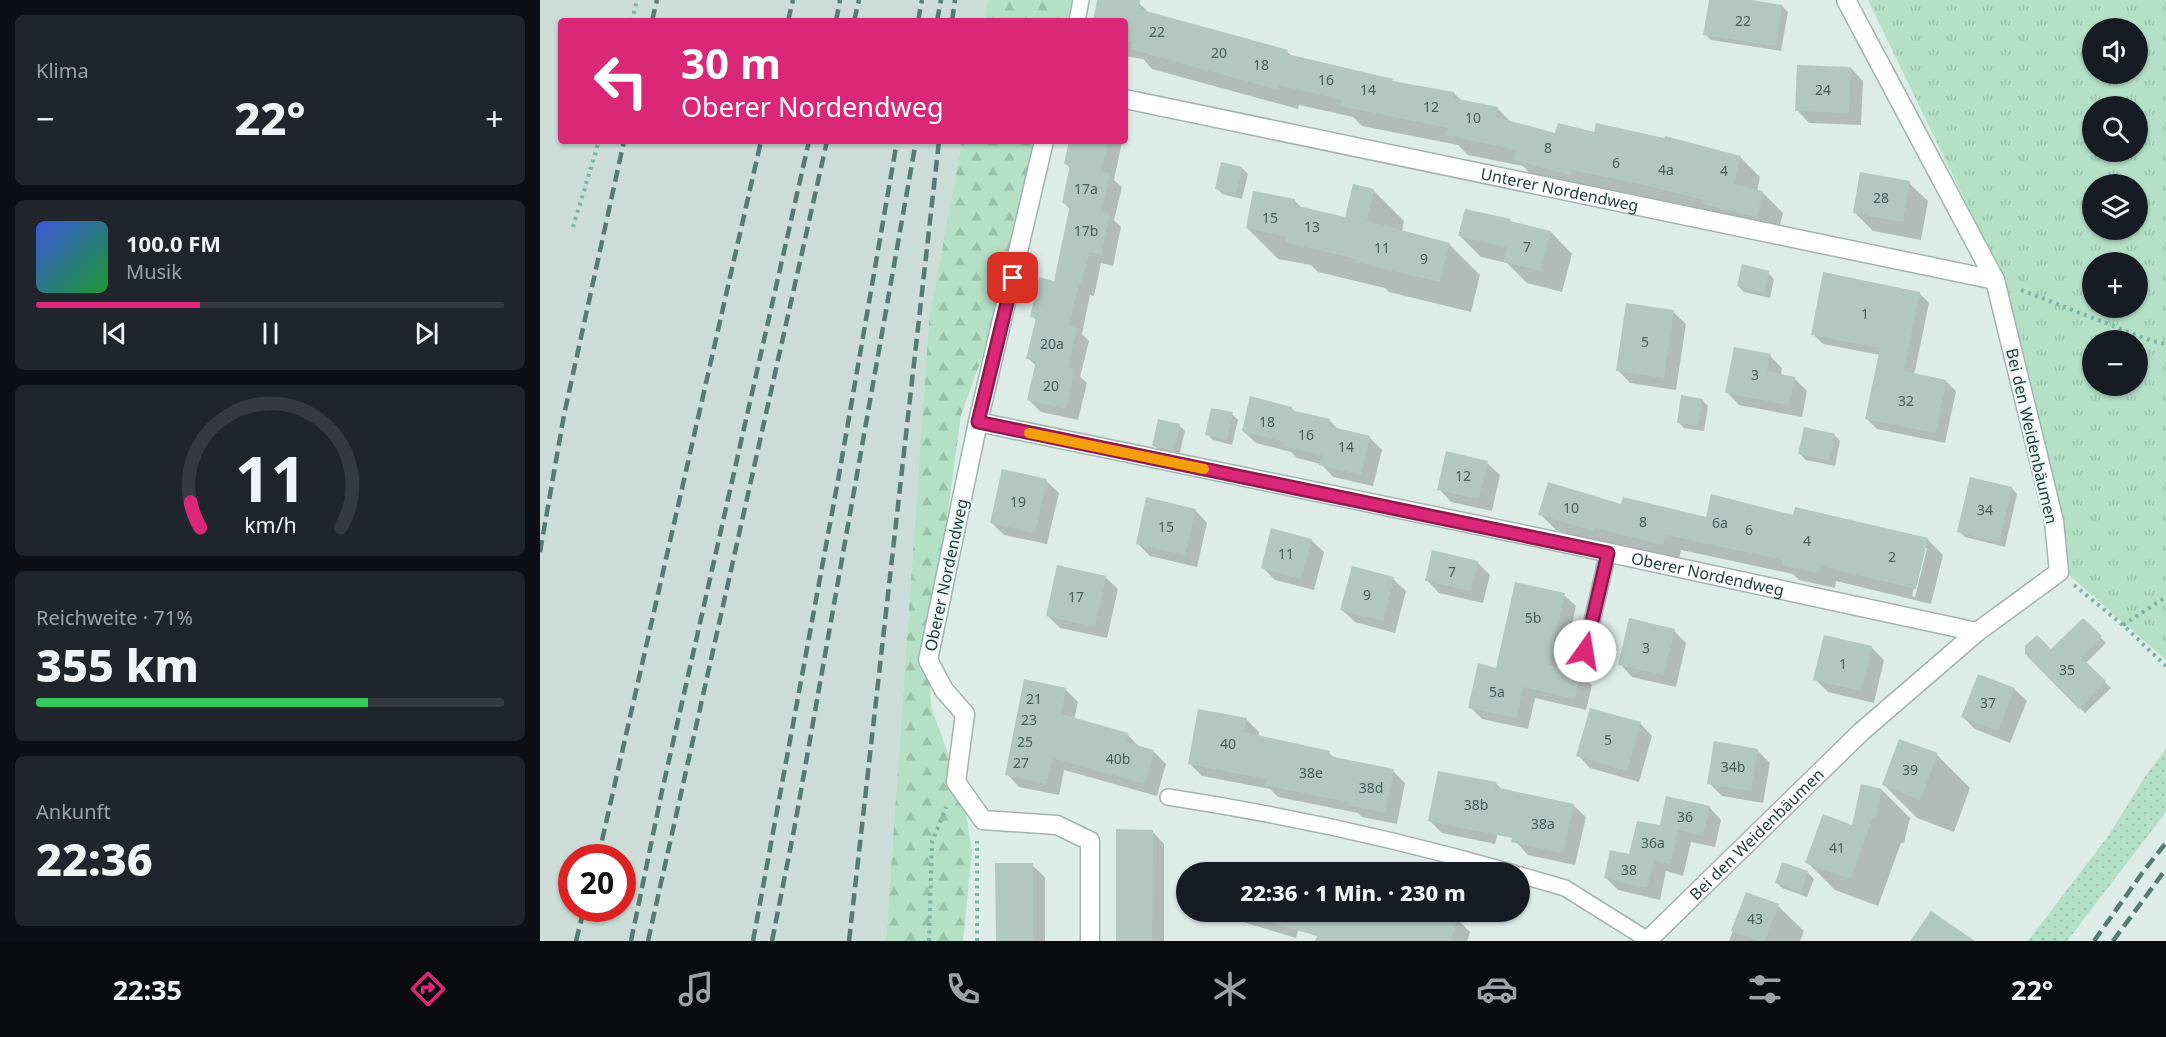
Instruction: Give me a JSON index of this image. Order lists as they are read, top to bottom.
{
  "streets": {
    "street": ["Unterer Nordendweg", "Bei den Weidenbäumen", "Oberer Nordendweg"]
  },
  "crossings": [
    ["Unterer Nordendweg", "Bei den Weidenbäumen"],
    ["Bei den Weidenbäumen", "Oberer Nordendweg"]
  ],
  "house_numbers": [
    "22",
    "22",
    "20",
    "18",
    "16",
    "14",
    "24",
    "12",
    "10",
    "8",
    "6",
    "4a",
    "4",
    "17a",
    "28",
    "15",
    "13",
    "17b",
    "7",
    "11",
    "9",
    "1",
    "5",
    "20a",
    "3",
    "20",
    "32",
    "18",
    "16",
    "14",
    "12",
    "19",
    "10",
    "34",
    "8",
    "6a",
    "15",
    "6",
    "4",
    "11",
    "2",
    "7",
    "9",
    "17",
    "5b",
    "3",
    "1",
    "35",
    "5a",
    "21",
    "37",
    "23",
    "5",
    "25",
    "40",
    "40b",
    "27",
    "34b",
    "39",
    "38e",
    "38d",
    "38b",
    "36",
    "38a",
    "36a",
    "41",
    "38",
    "43"
  ],
  "page": {
    "tile": [
      "Klima",
      ["Reichweite · 71%", "355 km"],
      ["Ankunft", "22:36"]
    ],
    "map_buttons": ["+", "−"],
    "turn": ["30 m", "Oberer Nordendweg"],
    "heat": ["−", "22°", "+"],
    "song": ["100.0 FM", "Musik"],
    "limit": "20",
    "trip": "22:36 · 1 Min. · 230 m",
    "tabs": ["22:35", "22°"],
    "gauge": ["11", "km/h"]
  }
}
